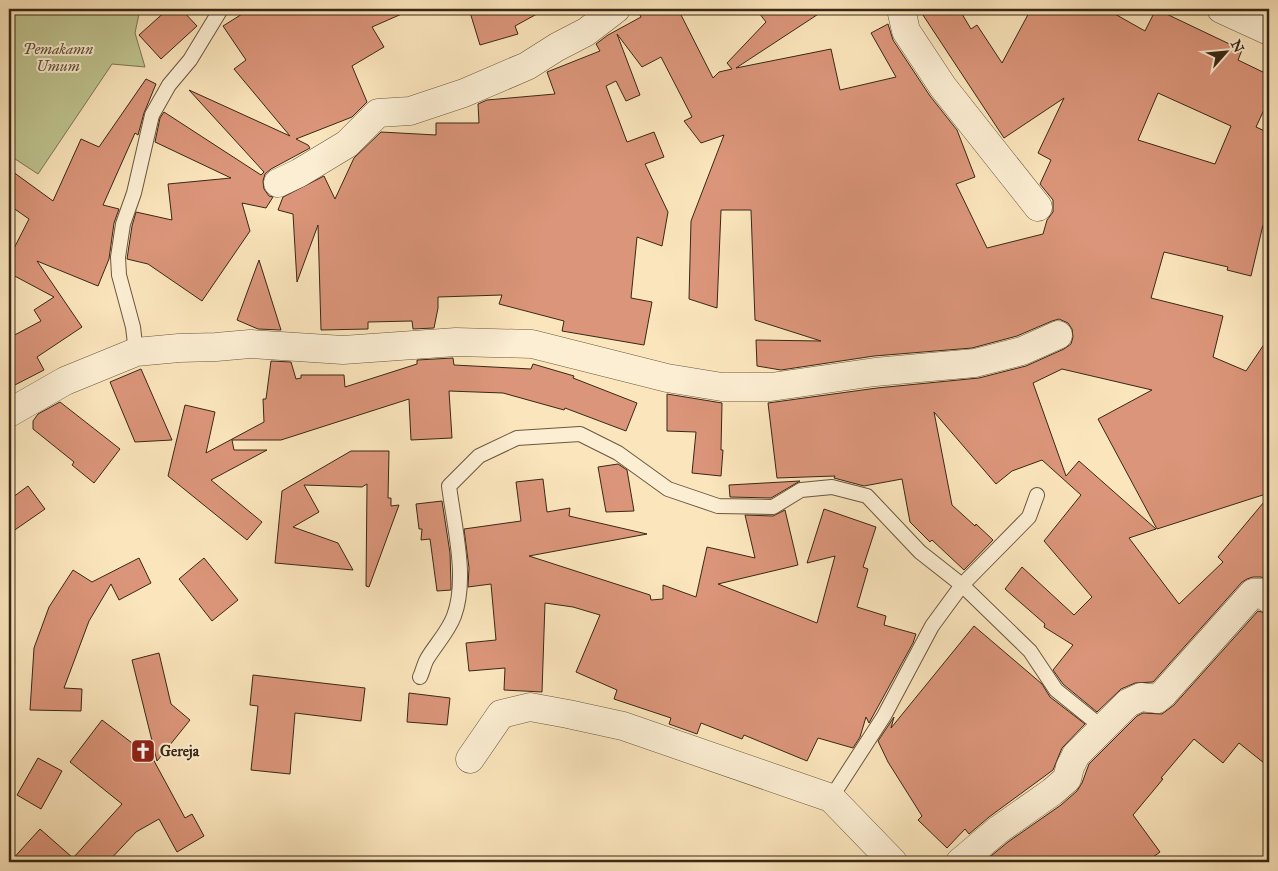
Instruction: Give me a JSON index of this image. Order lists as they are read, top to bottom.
{
  "parks": ["Pemakamn Umum"],
  "places": {
    "church": ["Gereja"]
  },
  "north": "top right"
}
